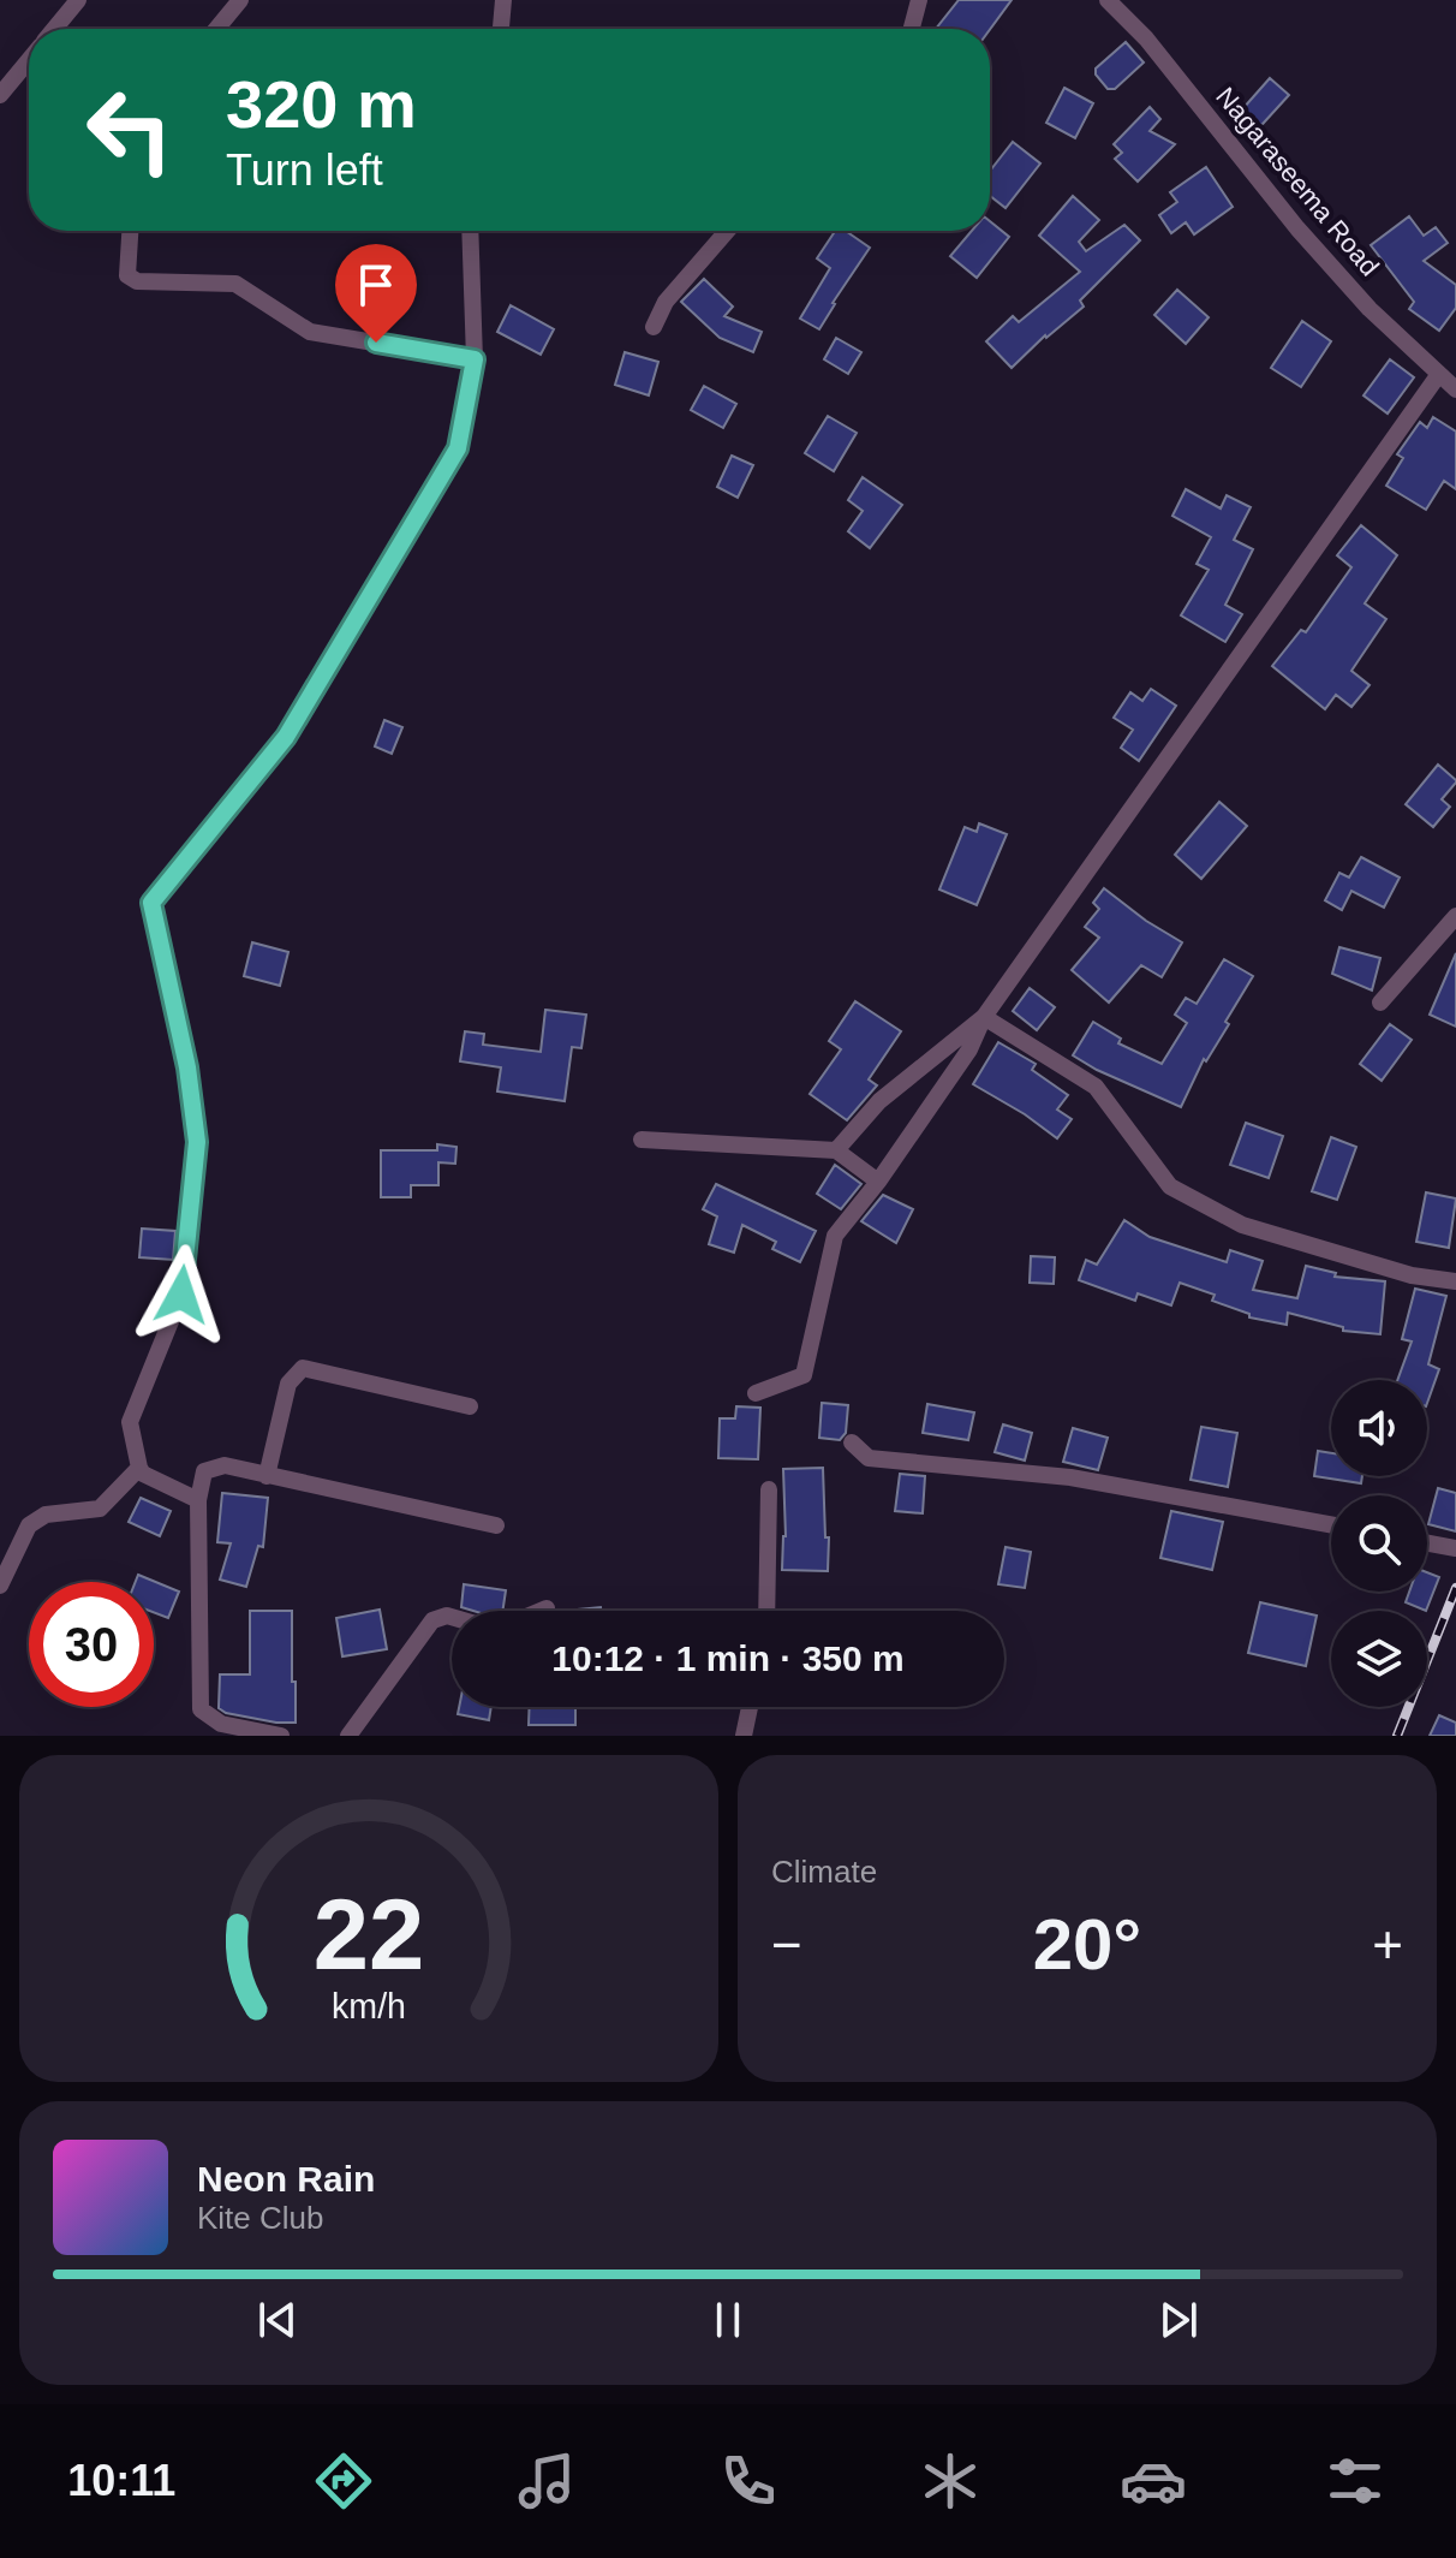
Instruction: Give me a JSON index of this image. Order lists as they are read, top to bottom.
{
  "streets": {
    "street": ["Nagaraseema Road"]
  },
  "page": {
    "turn": ["320 m", "Turn left"],
    "limit": "30",
    "trip": "10:12 · 1 min · 350 m",
    "tile": "Climate",
    "heat": ["−", "20°", "+"],
    "song": ["Neon Rain", "Kite Club"],
    "tabs": "10:11",
    "gauge": ["22", "km/h"]
  }
}
